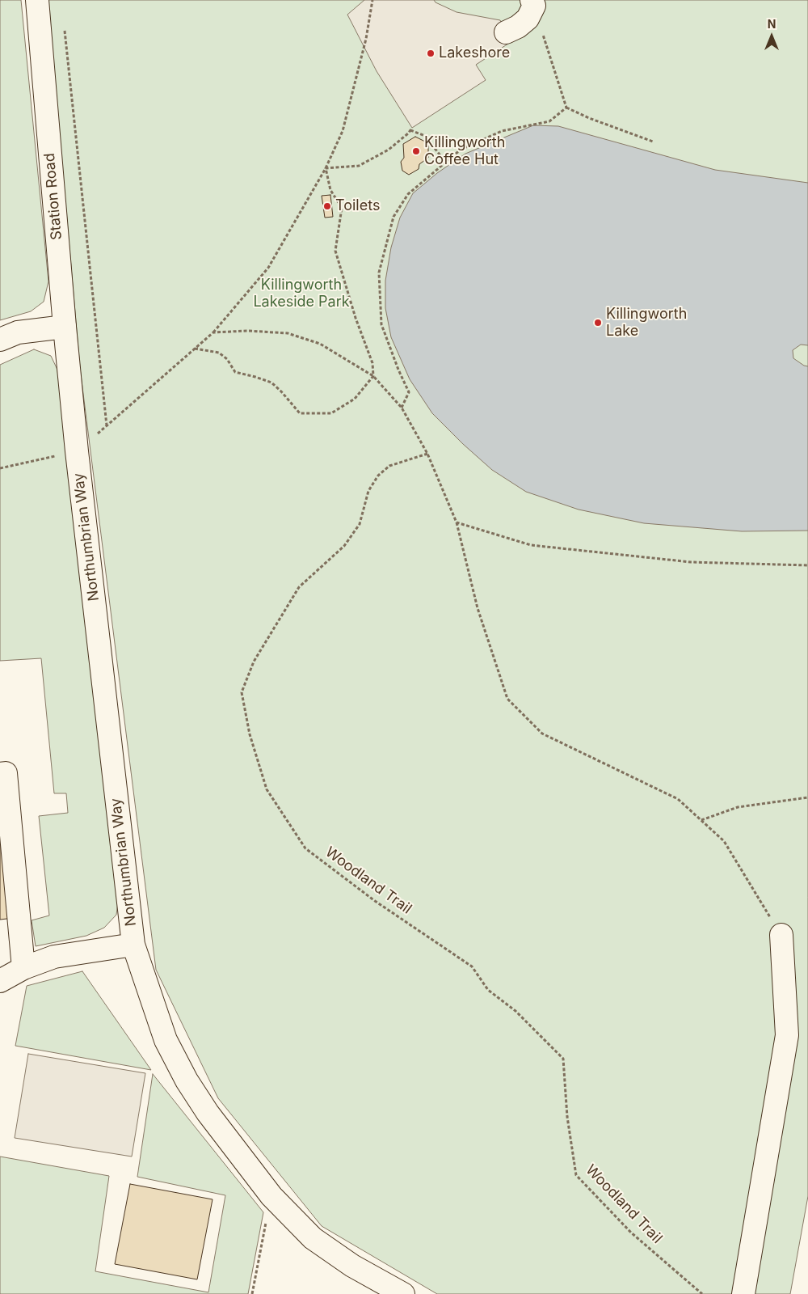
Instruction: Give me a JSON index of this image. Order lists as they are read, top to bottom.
{
  "streets": {
    "street": ["Station Road", "Northumbrian Way"],
    "path": ["Woodland Trail"]
  },
  "crossings": [
    ["Station Road", "Northumbrian Way"]
  ],
  "parks": ["Killingworth Lakeside Park"],
  "places": [
    "Lakeshore",
    "Killingworth Coffee Hut",
    "Toilets",
    "Killingworth Lake"
  ],
  "north": "top"
}
